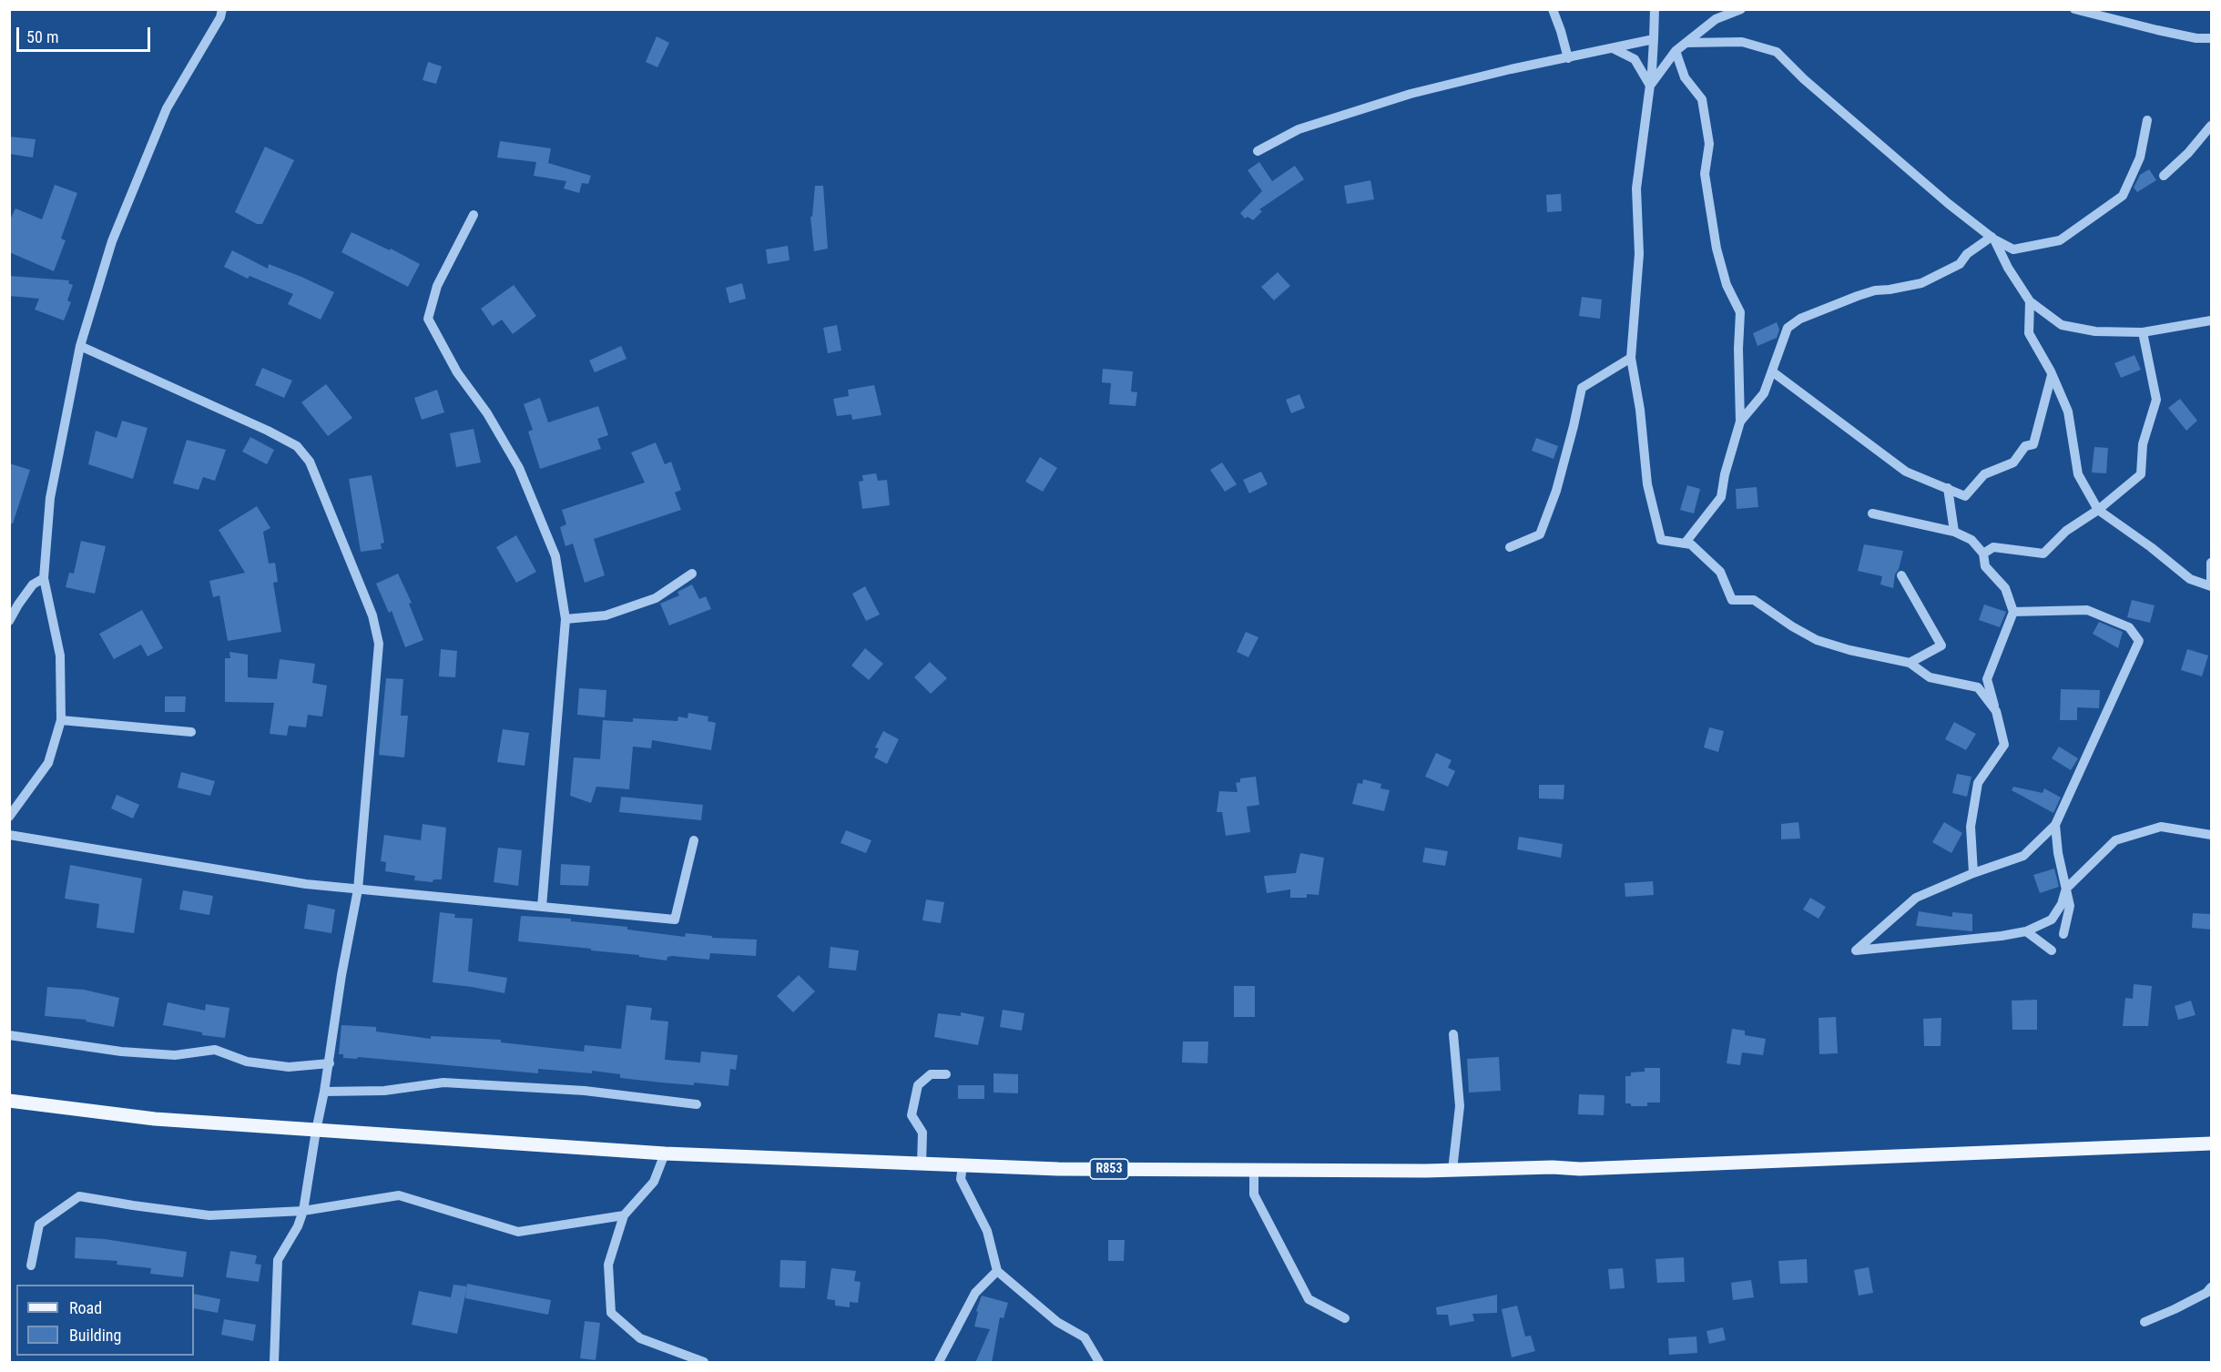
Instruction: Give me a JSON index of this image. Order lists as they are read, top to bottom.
{
  "streets": {
    "main road": ["R853"]
  },
  "legend": ["Road", "Building"],
  "scale_bar": "50 m"
}
